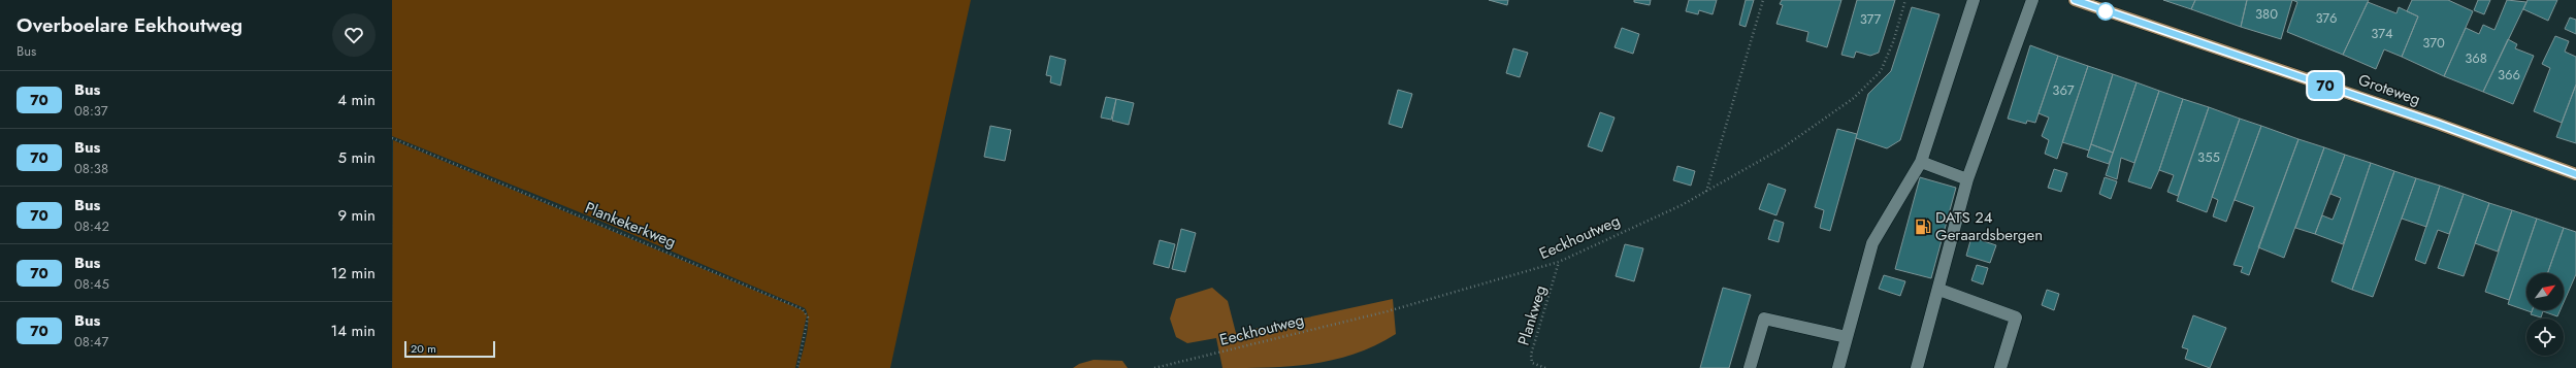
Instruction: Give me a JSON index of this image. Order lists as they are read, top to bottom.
{
  "streets": {
    "main road": ["Groteweg"],
    "path": ["Plankekerkweg", "Eeckhoutweg", "Plankweg"]
  },
  "crossings": [
    ["Eeckhoutweg", "Plankweg"]
  ],
  "places": {
    "fuel station": ["DATS 24 Geraardsbergen"]
  },
  "lines": ["bus line 70"],
  "house_numbers": [
    "380",
    "376",
    "377",
    "374",
    "370",
    "368",
    "366",
    "367",
    "355"
  ],
  "scale_bar": "20 m",
  "north": "top right",
  "page": {
    "heading": ["Overboelare Eekhoutweg", "Bus"],
    "on_map": "70",
    "list": [
      {
        "mark": "70",
        "name": "Bus",
        "note": "08:37",
        "value": "4 min"
      },
      {
        "mark": "70",
        "name": "Bus",
        "note": "08:38",
        "value": "5 min"
      },
      {
        "mark": "70",
        "name": "Bus",
        "note": "08:42",
        "value": "9 min"
      },
      {
        "mark": "70",
        "name": "Bus",
        "note": "08:45",
        "value": "12 min"
      },
      {
        "mark": "70",
        "name": "Bus",
        "note": "08:47",
        "value": "14 min"
      }
    ],
    "scale": "20 m"
  }
}
